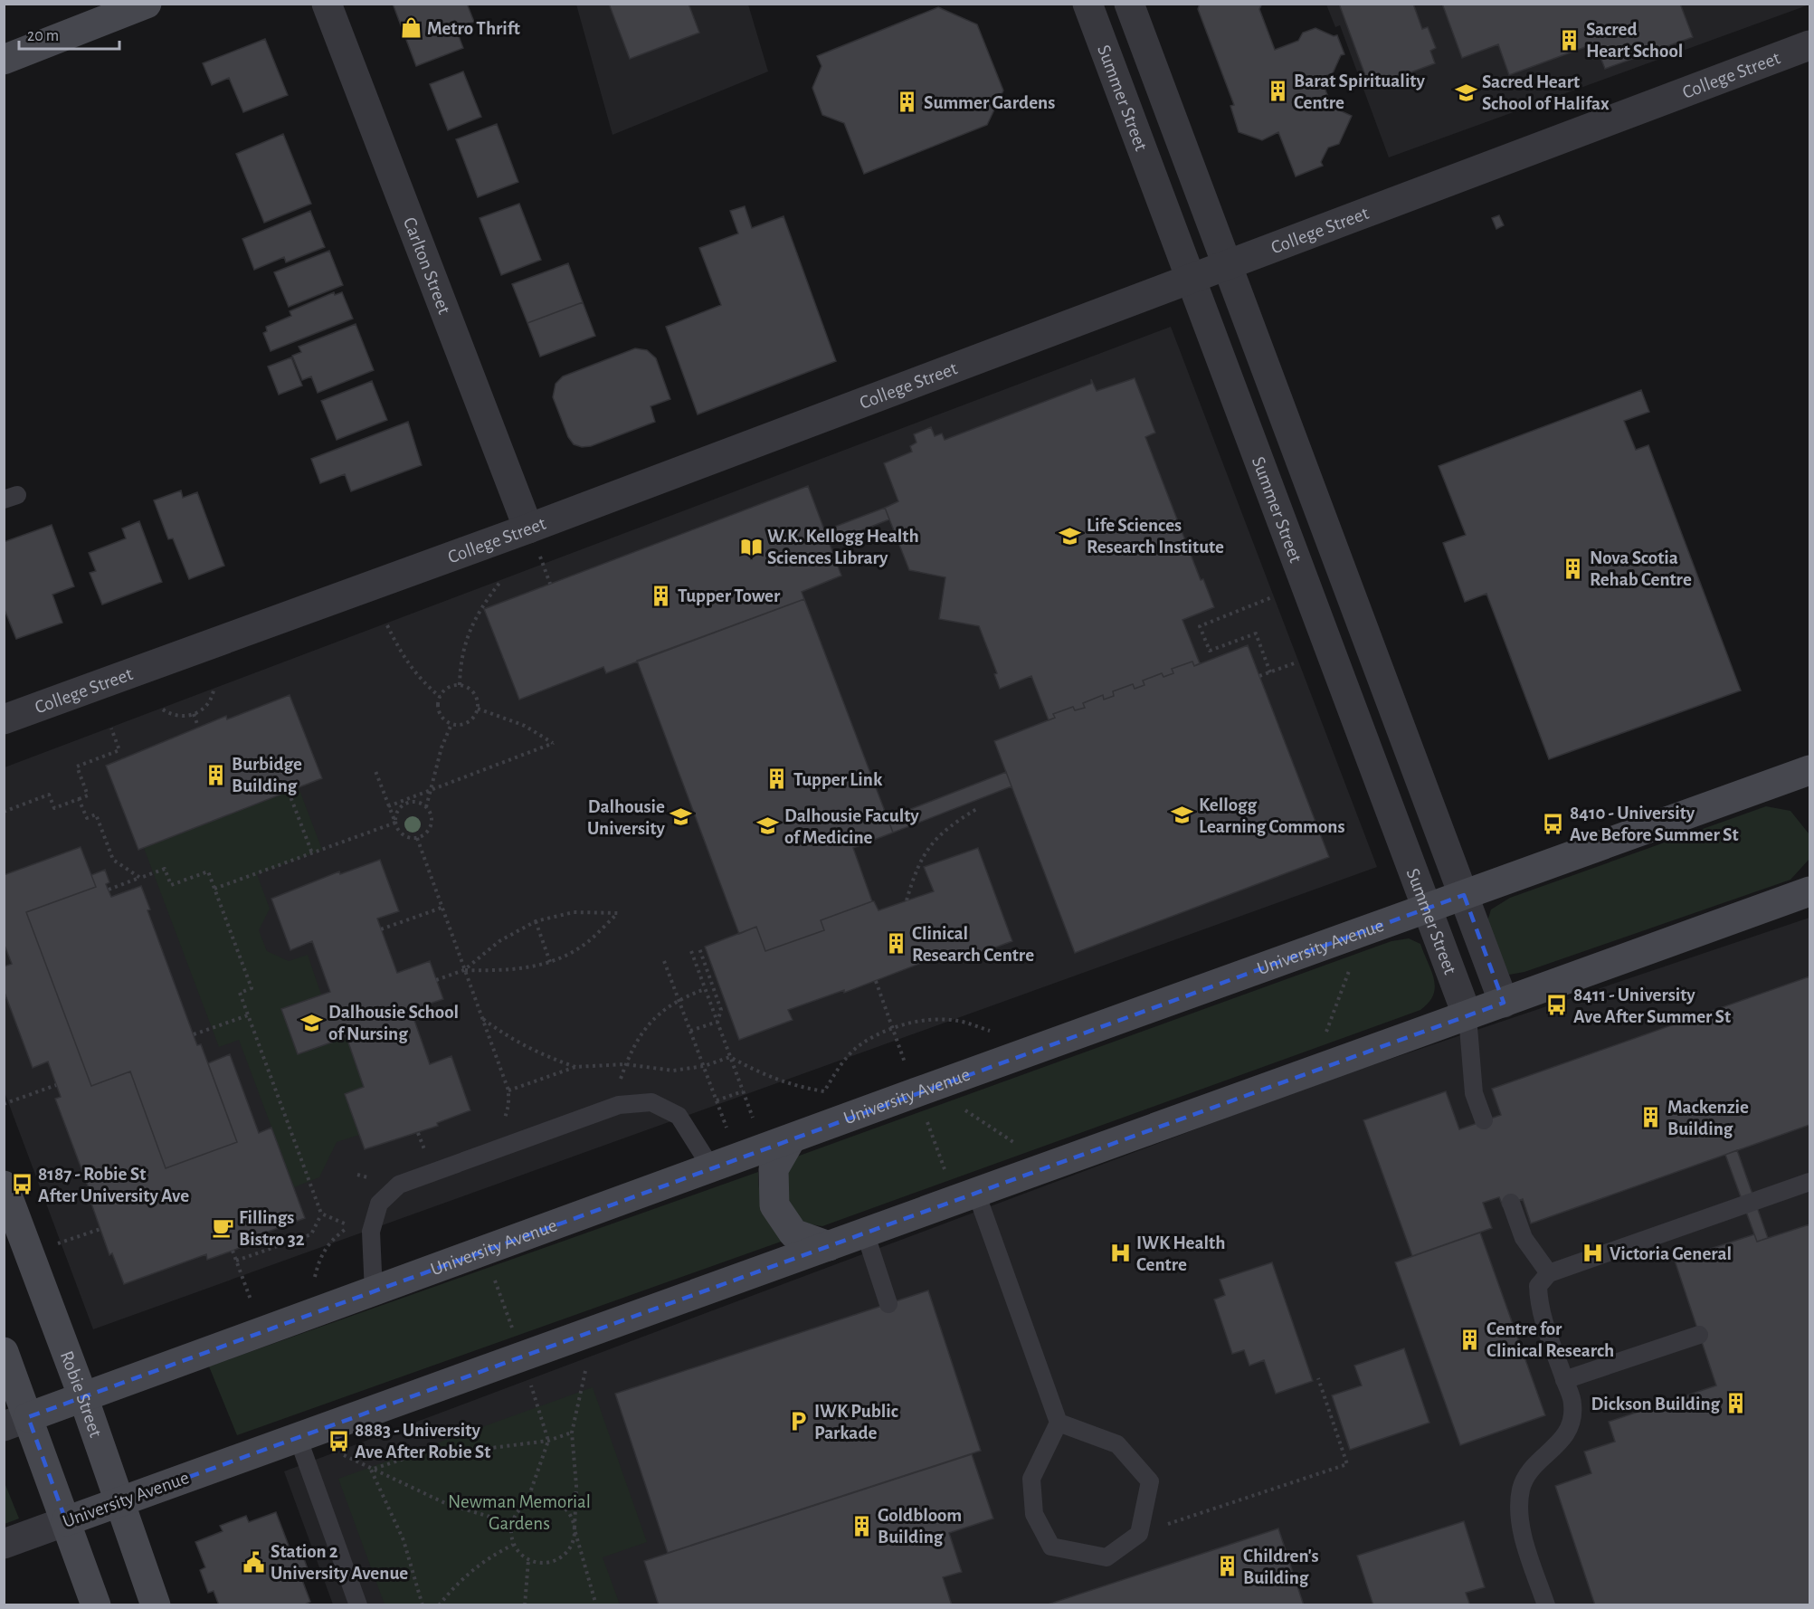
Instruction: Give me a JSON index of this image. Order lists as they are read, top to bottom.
{
  "streets": {
    "street": [
      "College Street",
      "Summer Street",
      "Carlton Street",
      "University Avenue",
      "Robie Street"
    ]
  },
  "crossings": [
    ["College Street", "Summer Street"],
    ["College Street", "Carlton Street"],
    ["Summer Street", "University Avenue"],
    ["University Avenue", "Robie Street"]
  ],
  "parks": ["Newman Memorial Gardens"],
  "places": {
    "shop": ["Metro Thrift"],
    "building": [
      "Sacred Heart School",
      "Barat Spirituality Centre",
      "Summer Gardens",
      "Nova Scotia Rehab Centre",
      "Tupper Tower",
      "Burbidge Building",
      "Tupper Link",
      "Clinical Research Centre",
      "Mackenzie Building",
      "Centre for Clinical Research",
      "Dickson Building",
      "Goldbloom Building",
      "Children's Building"
    ],
    "school or university": [
      "Sacred Heart School of Halifax",
      "Life Sciences Research Institute",
      "Kellogg Learning Commons",
      "Dalhousie University",
      "Dalhousie Faculty of Medicine",
      "Dalhousie School of Nursing"
    ],
    "library": ["W.K. Kellogg Health Sciences Library"],
    "bus stop": [
      "8410 - University Ave Before Summer St",
      "8411 - University Ave After Summer St",
      "8187 - Robie St After University Ave",
      "8883 - University Ave After Robie St"
    ],
    "cafe": ["Fillings Bistro 32"],
    "hospital": ["IWK Health Centre", "Victoria General"],
    "parking": ["IWK Public Parkade"],
    "public building": ["Station 2 University Avenue"]
  },
  "scale_bar": "20 m"
}
